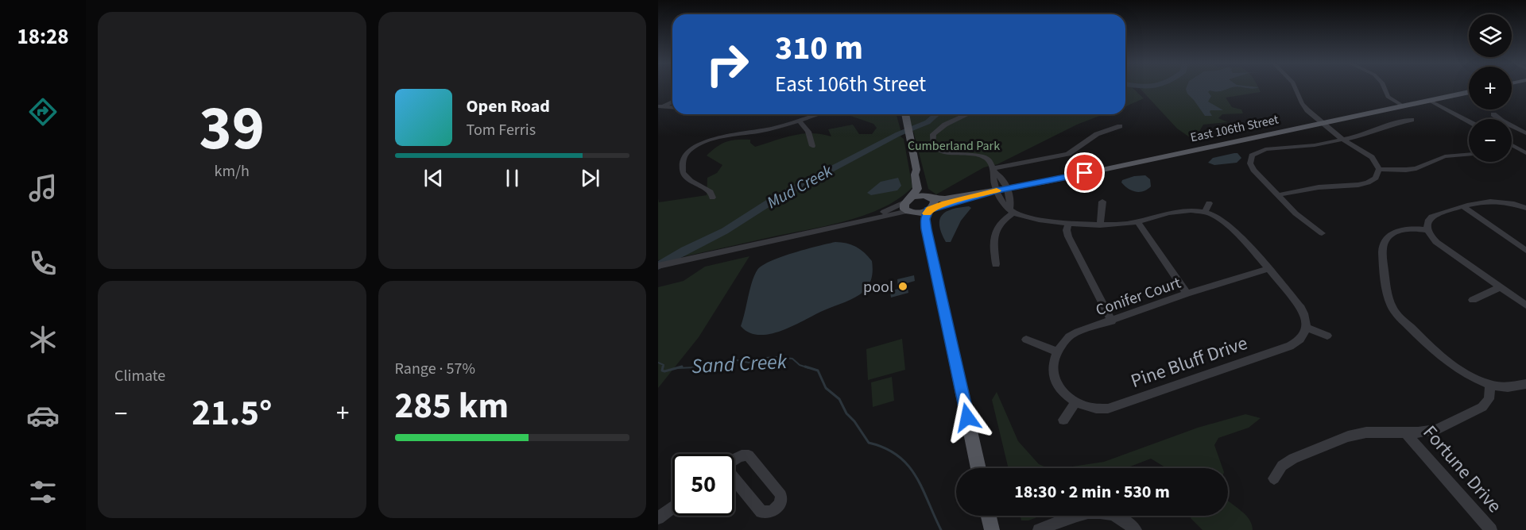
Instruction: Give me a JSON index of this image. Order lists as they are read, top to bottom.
{
  "streets": {
    "main road": ["East 106th Street"],
    "street": ["Conifer Court", "Pine Bluff Drive", "Fortune Drive"]
  },
  "water": ["Mud Creek", "Sand Creek"],
  "parks": ["Cumberland Park"],
  "places": ["pool"],
  "page": {
    "tabs": "18:28",
    "tile": [
      ["39", "km/h"],
      "Climate",
      ["Range · 57%", "285 km"]
    ],
    "map_buttons": ["+", "−"],
    "turn": ["310 m", "East 106th Street"],
    "song": ["Open Road", "Tom Ferris"],
    "heat": ["−", "21.5°", "+"],
    "limit": "50",
    "trip": "18:30 · 2 min · 530 m"
  }
}
